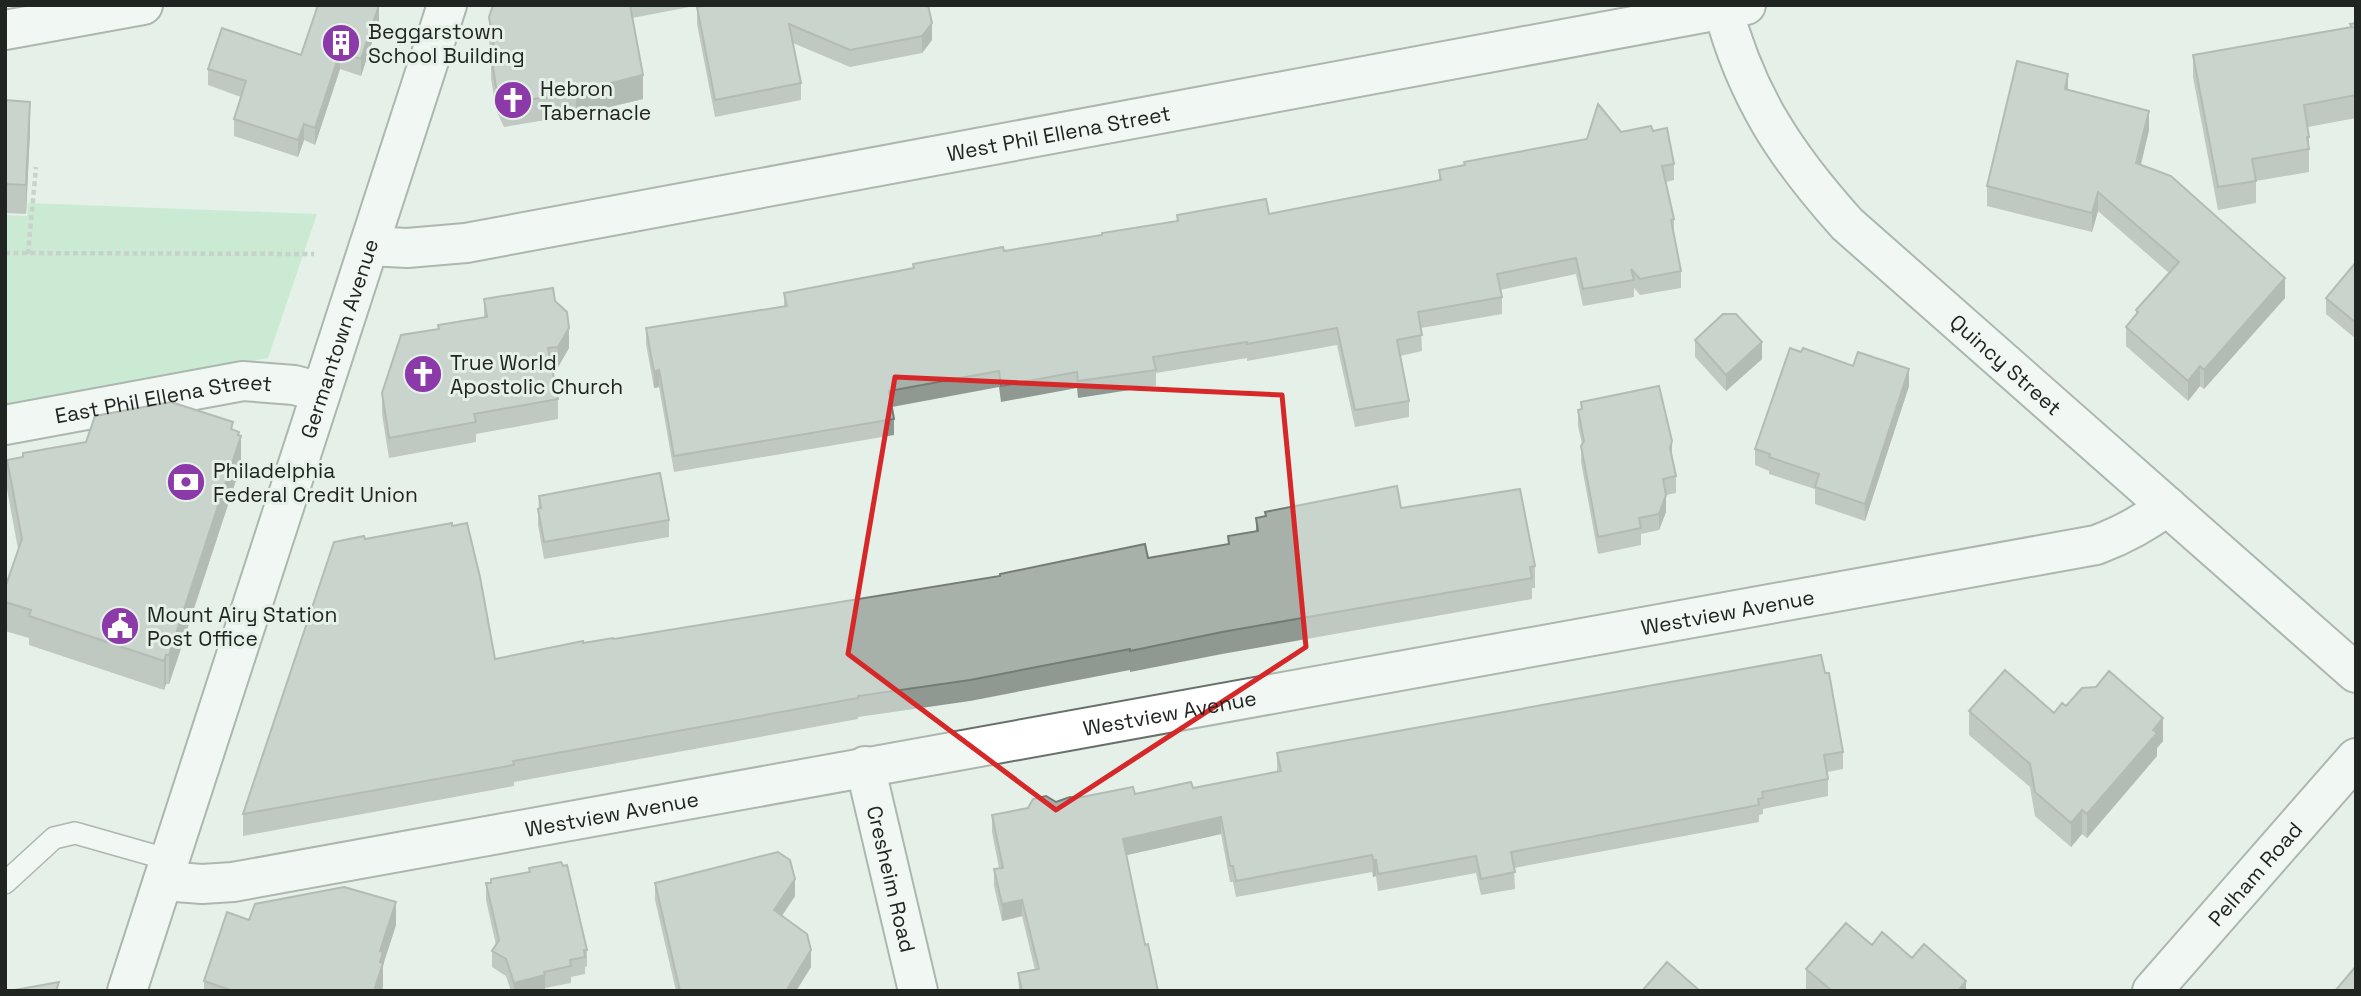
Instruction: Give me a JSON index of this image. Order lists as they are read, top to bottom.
{
  "streets": {
    "street": [
      "West Phil Ellena Street",
      "Germantown Avenue",
      "Quincy Street",
      "East Phil Ellena Street",
      "Westview Avenue",
      "Pelham Road",
      "Cresheim Road"
    ]
  },
  "crossings": [
    ["West Phil Ellena Street", "Germantown Avenue"],
    ["West Phil Ellena Street", "Quincy Street"],
    ["Germantown Avenue", "East Phil Ellena Street"],
    ["Germantown Avenue", "Westview Avenue"],
    ["Quincy Street", "Westview Avenue"],
    ["Westview Avenue", "Cresheim Road"]
  ],
  "places": {
    "building": ["Beggarstown School Building"],
    "church": ["Hebron Tabernacle", "True World Apostolic Church"],
    "bank": ["Philadelphia Federal Credit Union"],
    "public building": ["Mount Airy Station Post Office"]
  }
}
